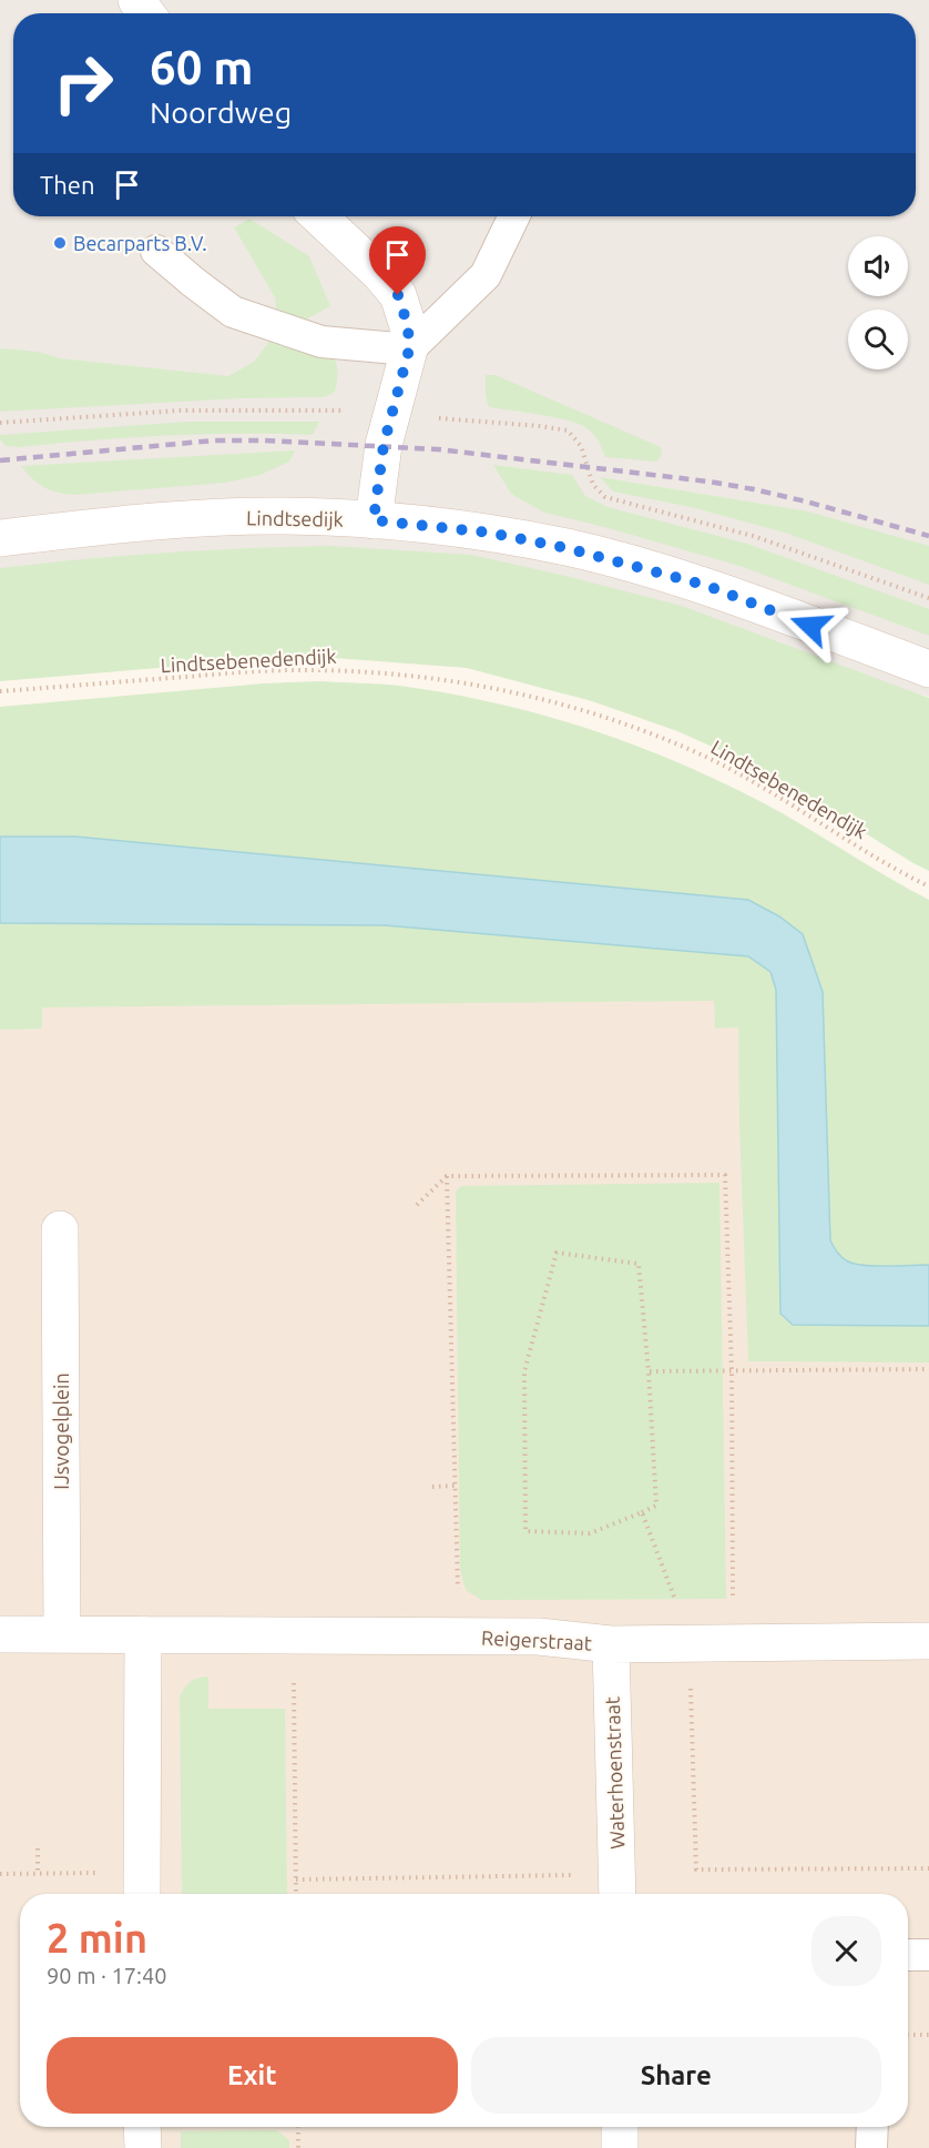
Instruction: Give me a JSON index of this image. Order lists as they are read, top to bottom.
{
  "streets": {
    "street": [
      "Lindtsedijk",
      "IJsvogelplein",
      "Reigerstraat",
      "Waterhoenstraat"
    ],
    "path": ["Lindtsebenedendijk"]
  },
  "crossings": [
    ["Reigerstraat", "Waterhoenstraat"]
  ],
  "places": ["Becarparts B.V."],
  "page": {
    "turn": ["60 m", "Noordweg"],
    "then": "Then",
    "heading": ["2 min", "90 m · 17:40"],
    "buttons": ["Exit", "Share"]
  }
}
